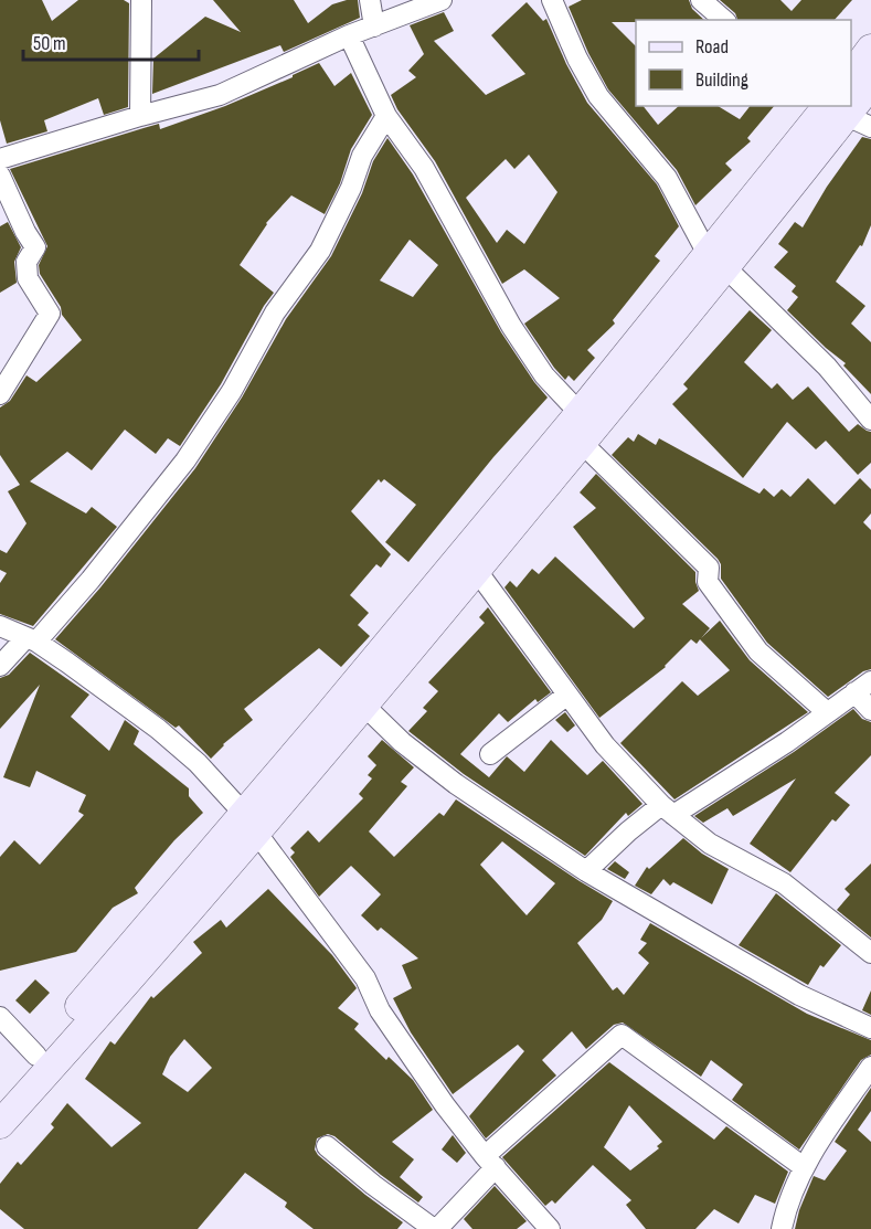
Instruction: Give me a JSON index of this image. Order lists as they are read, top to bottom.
{
  "legend": ["Road", "Building"],
  "scale_bar": "50 m"
}
